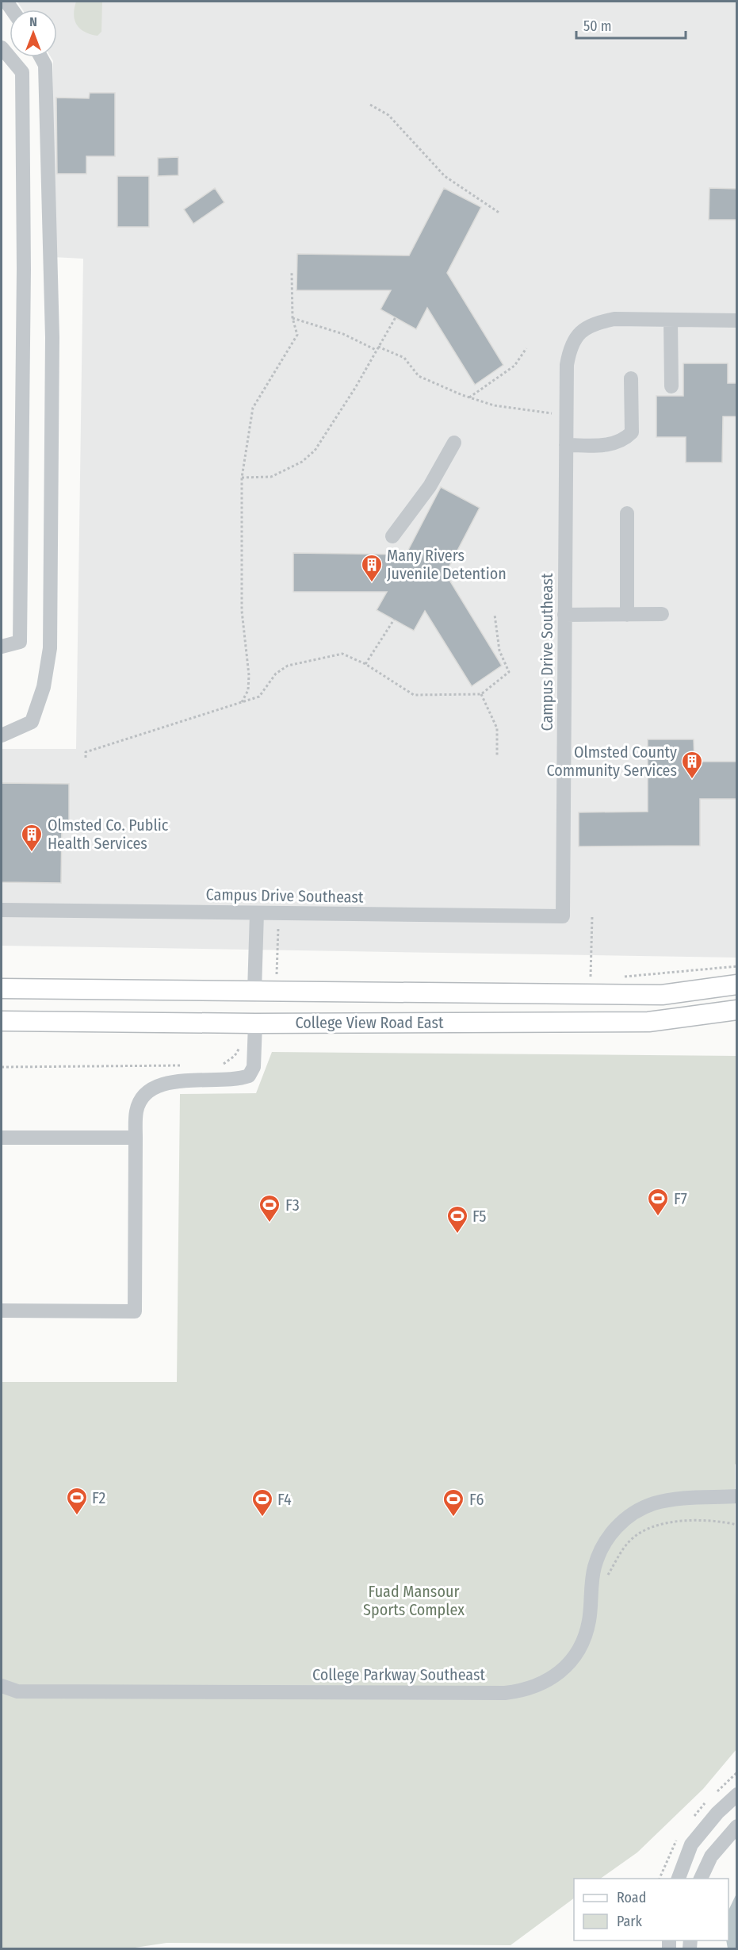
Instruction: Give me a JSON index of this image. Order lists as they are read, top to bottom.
{
  "streets": {
    "main road": ["College View Road East"],
    "street": ["Campus Drive Southeast", "College Parkway Southeast"]
  },
  "parks": ["Fuad Mansour Sports Complex"],
  "places": {
    "building": ["Many Rivers Juvenile Detention", "Olmsted County Community Services", "Olmsted Co. Public Health Services"],
    "sports": [
      "F7",
      "F3",
      "F5",
      "F2",
      "F4",
      "F6"
    ]
  },
  "legend": ["Road", "Park"],
  "scale_bar": "50 m",
  "north": "top"
}
